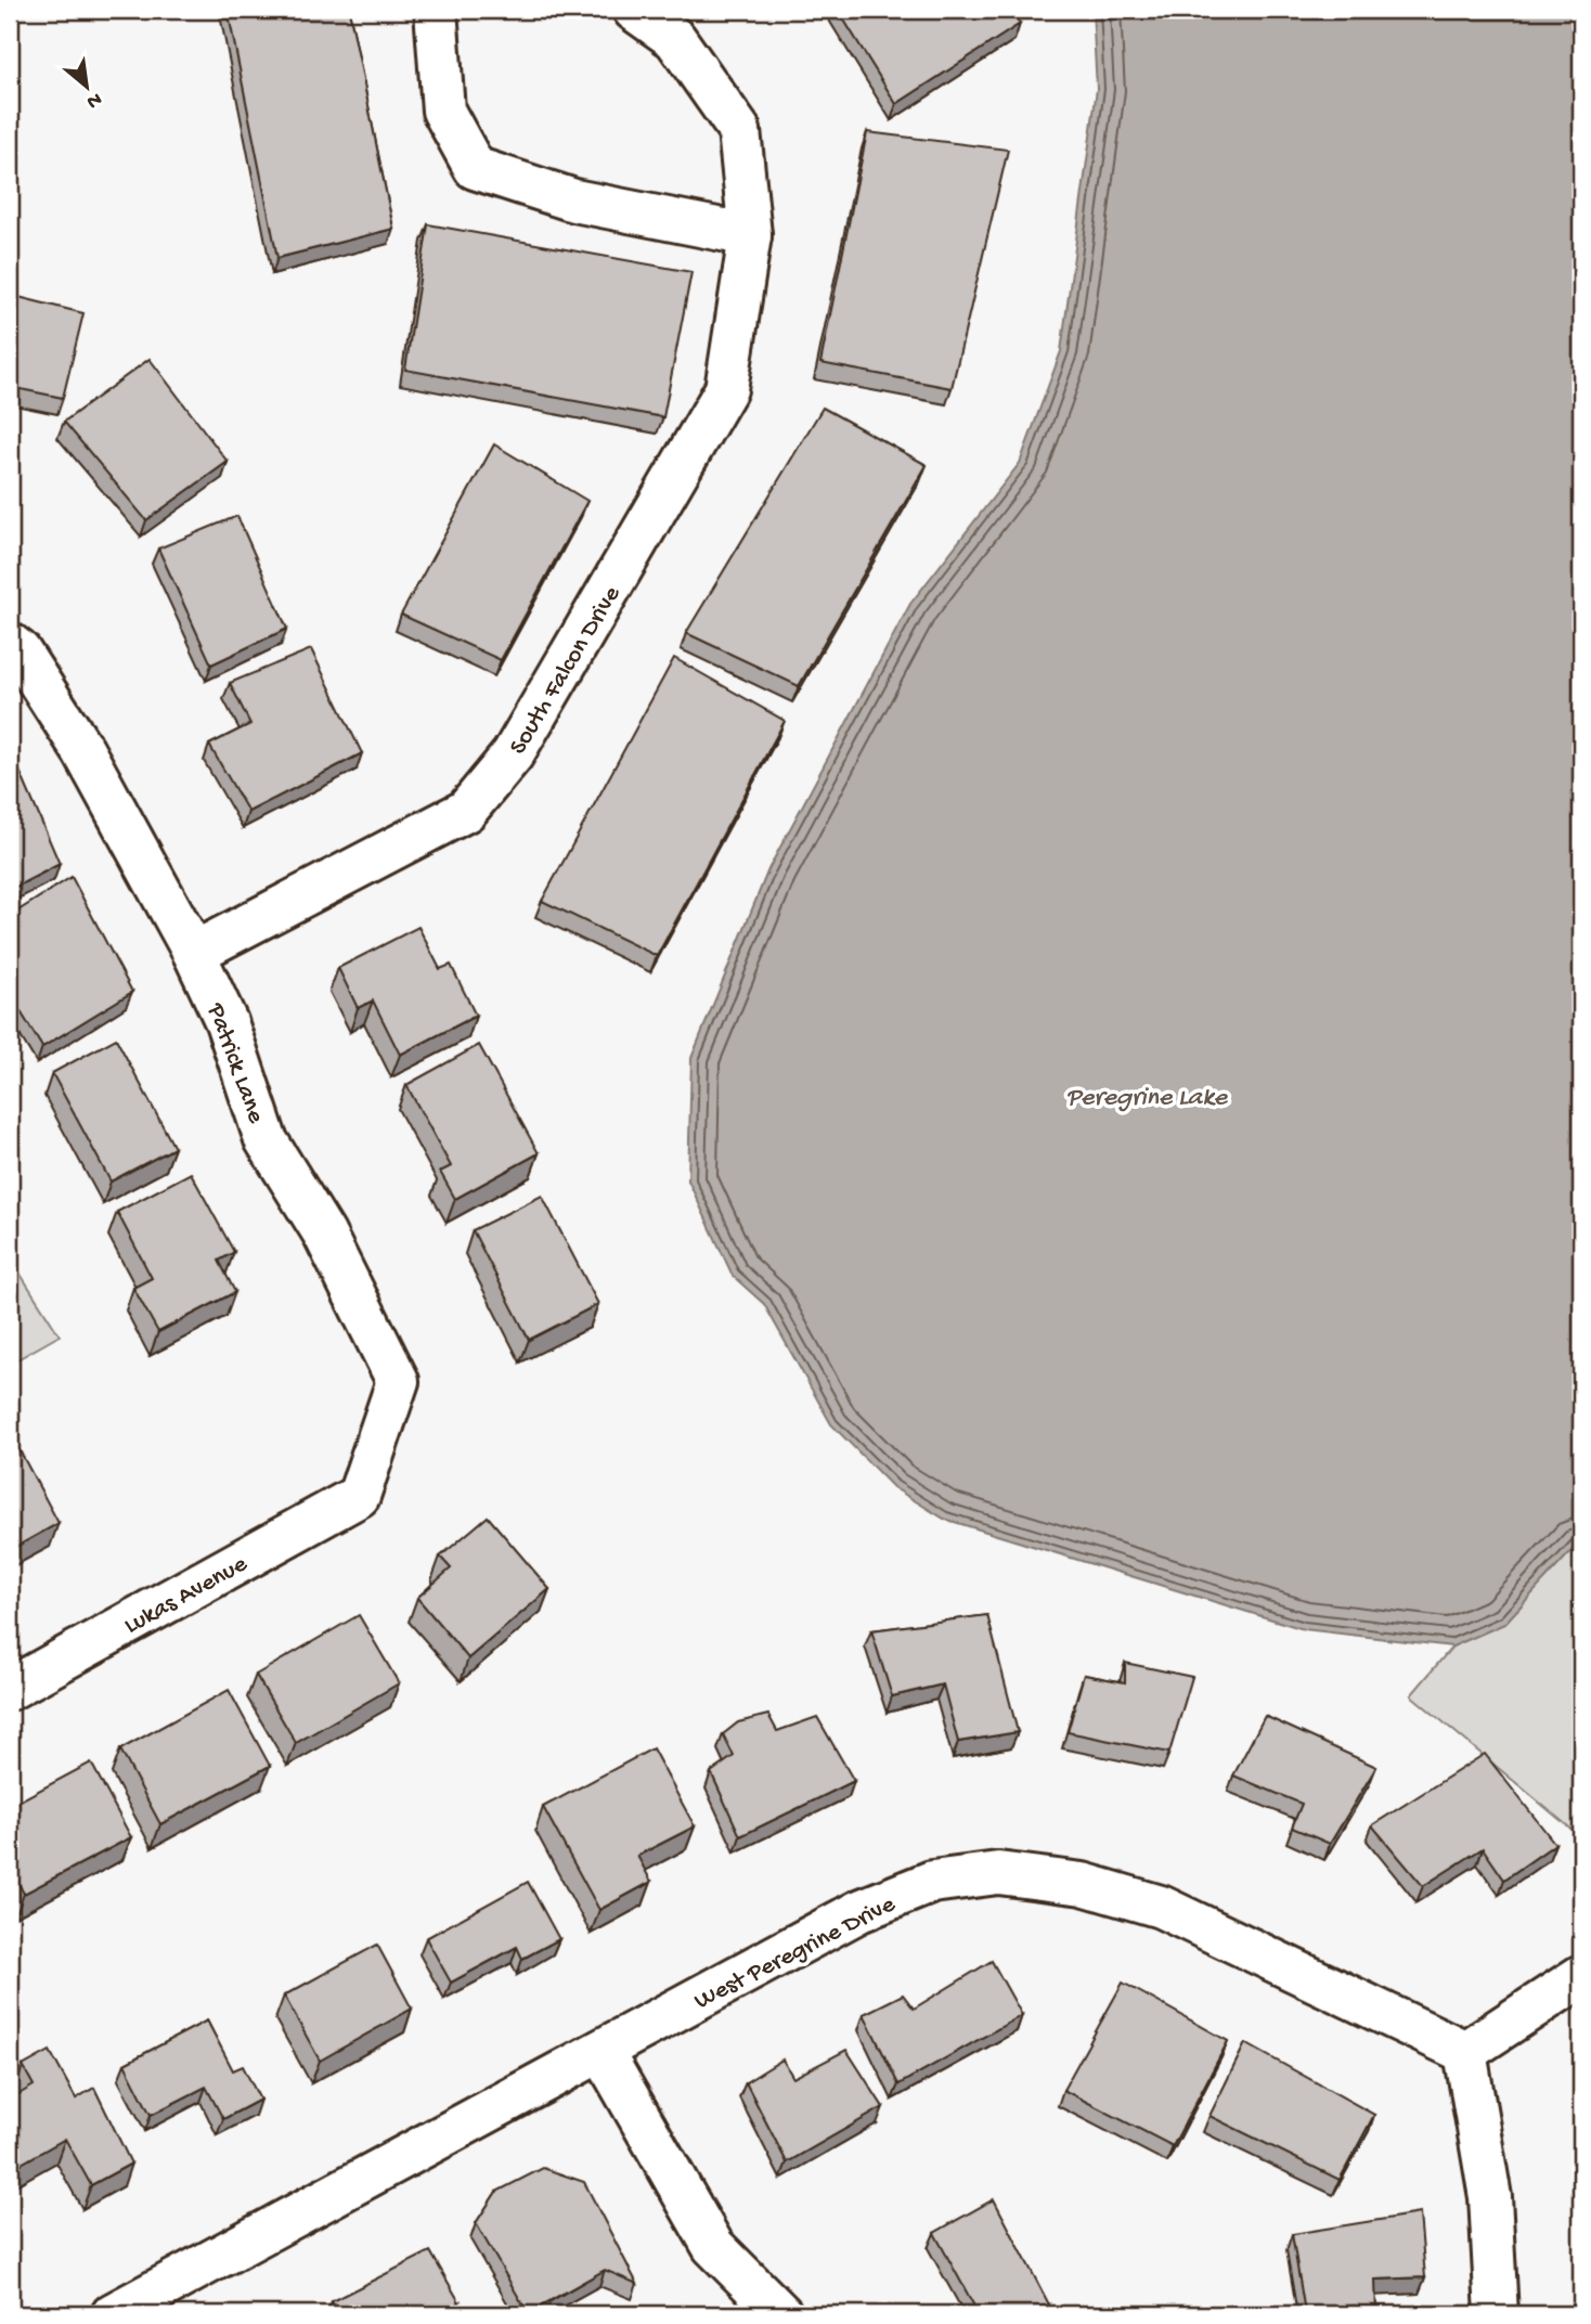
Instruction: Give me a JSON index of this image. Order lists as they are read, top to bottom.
{
  "streets": {
    "street": [
      "South Falcon Drive",
      "Patrick Lane",
      "Lukas Avenue",
      "West Peregrine Drive"
    ]
  },
  "crossings": [
    ["South Falcon Drive", "Patrick Lane"],
    ["Patrick Lane", "Lukas Avenue"]
  ],
  "water": ["Peregrine Lake"],
  "north": "bottom right"
}
